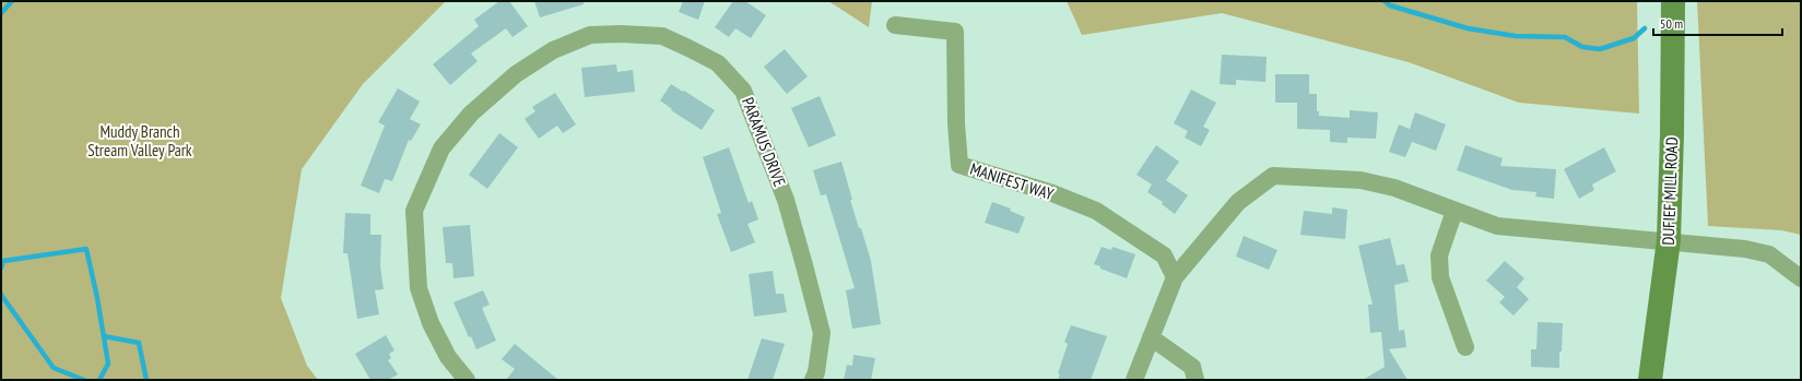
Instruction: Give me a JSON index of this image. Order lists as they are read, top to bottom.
{
  "streets": {
    "main road": ["DUFIEF MILL ROAD"],
    "street": ["PARAMUS DRIVE", "MANIFEST WAY"]
  },
  "parks": ["Muddy Branch Stream Valley Park"],
  "scale_bar": "50 m"
}
